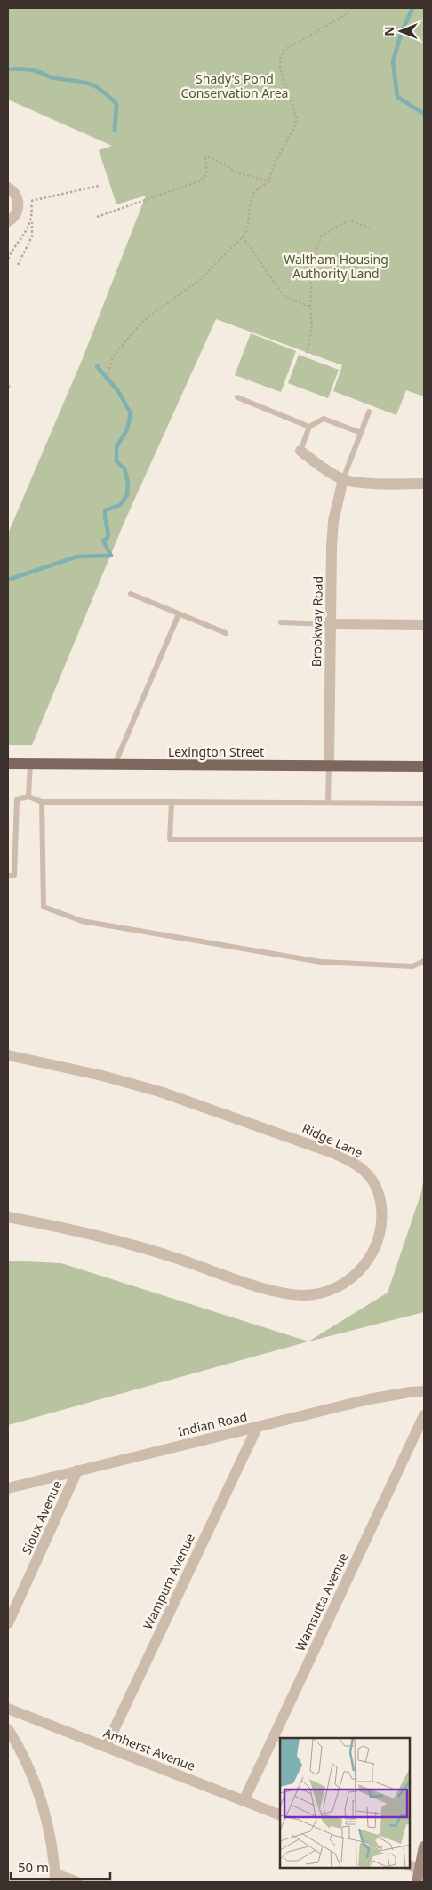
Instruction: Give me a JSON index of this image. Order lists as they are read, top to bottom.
{
  "streets": {
    "main road": ["Lexington Street"],
    "street": [
      "Brookway Road",
      "Ridge Lane",
      "Indian Road",
      "Sioux Avenue",
      "Wampum Avenue",
      "Wamsutta Avenue",
      "Amherst Avenue"
    ]
  },
  "crossings": [
    ["Brookway Road", "Lexington Street"],
    ["Indian Road", "Sioux Avenue"],
    ["Indian Road", "Wampum Avenue"],
    ["Wampum Avenue", "Amherst Avenue"],
    ["Wamsutta Avenue", "Amherst Avenue"]
  ],
  "parks": ["Shady's Pond Conservation Area", "Waltham Housing Authority Land"],
  "scale_bar": "50 m",
  "north": "left"
}
